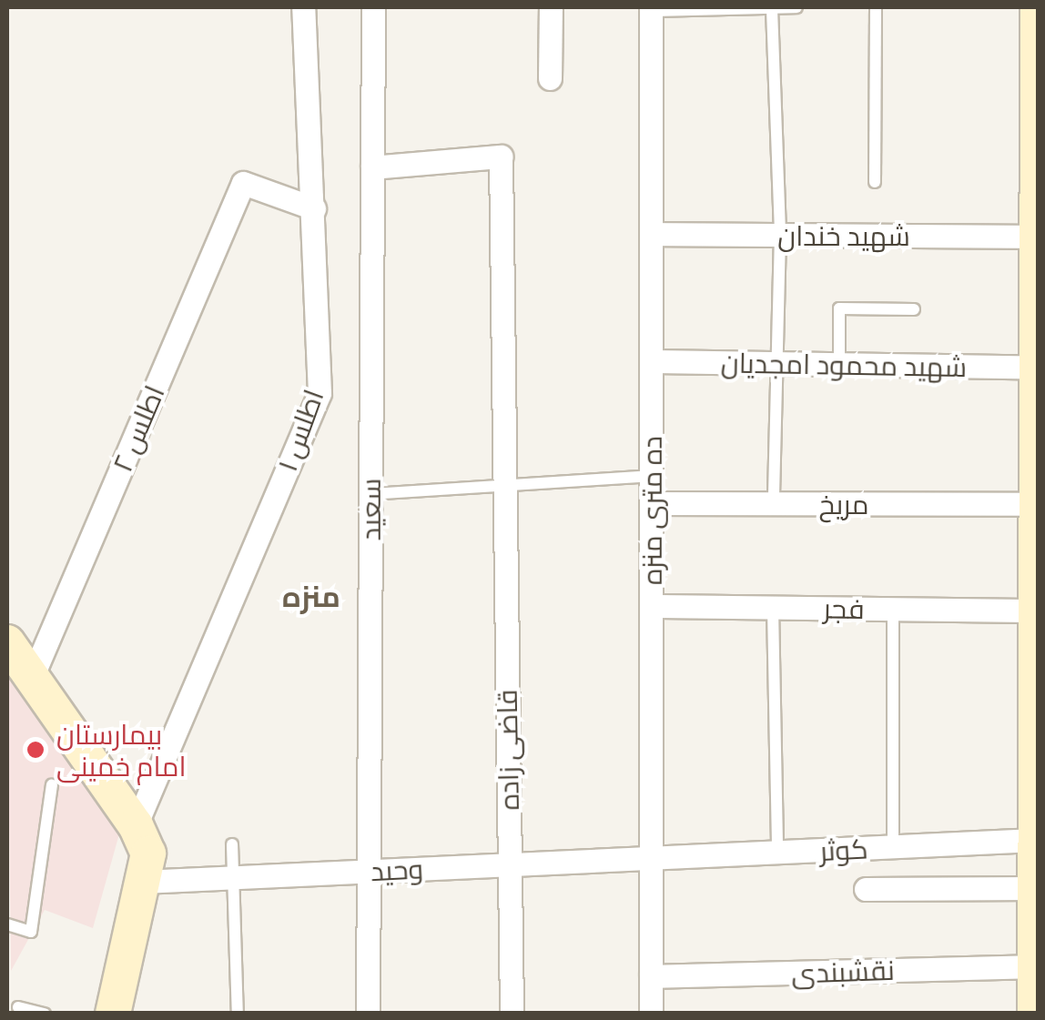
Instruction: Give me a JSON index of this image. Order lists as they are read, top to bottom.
{
  "streets": {
    "street": [
      "شهید خندان",
      "شهید محمود امجدیان",
      "اطلس ۲",
      "اطلس ۱",
      "مریخ",
      "سعید",
      "ده متری منزه",
      "فجر",
      "قاضی زاده",
      "کوثر",
      "وحید",
      "نقشبندی"
    ]
  },
  "crossings": [
    ["شهید خندان", "ده متری منزه"],
    ["شهید محمود امجدیان", "ده متری منزه"],
    ["اطلس ۲", "اطلس ۱"],
    ["مریخ", "ده متری منزه"],
    ["سعید", "قاضی زاده"],
    ["سعید", "وحید"],
    ["ده متری منزه", "فجر"],
    ["ده متری منزه", "کوثر"],
    ["ده متری منزه", "وحید"],
    ["ده متری منزه", "نقشبندی"],
    ["قاضی زاده", "وحید"],
    ["کوثر", "وحید"]
  ],
  "districts": ["منزه"],
  "places": ["بیمارستان امام خمینی"]
}
